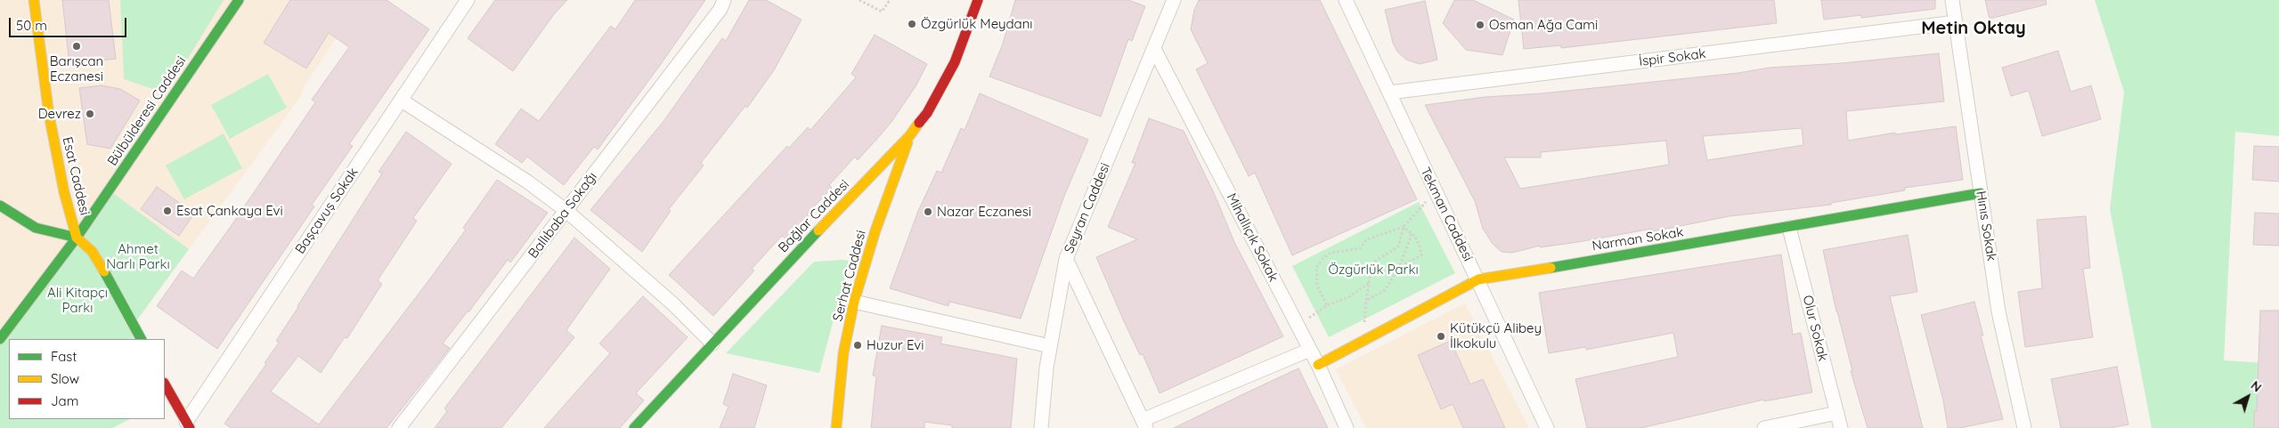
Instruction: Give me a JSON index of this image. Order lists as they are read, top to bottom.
{
  "streets": {
    "main road": [
      "Bülbülderesi Caddesi",
      "Esat Caddesi",
      "Bağlar Caddesi",
      "Narman Sokak",
      "Serhat Caddesi"
    ],
    "street": [
      "İspir Sokak",
      "Seyran Caddesi",
      "Başçavuş Sokak",
      "Tekman Caddesi",
      "Ballıbaba Sokağı",
      "Hınıs Sokak",
      "Mihallıçık Sokak",
      "Olur Sokak"
    ]
  },
  "crossings": [
    ["İspir Sokak", "Tekman Caddesi"],
    ["İspir Sokak", "Hınıs Sokak"],
    ["Bülbülderesi Caddesi", "Esat Caddesi"],
    ["Seyran Caddesi", "Mihallıçık Sokak"],
    ["Tekman Caddesi", "Narman Sokak"],
    ["Bağlar Caddesi", "Serhat Caddesi"],
    ["Hınıs Sokak", "Narman Sokak"],
    ["Mihallıçık Sokak", "Narman Sokak"],
    ["Narman Sokak", "Olur Sokak"]
  ],
  "districts": ["Metin Oktay"],
  "parks": ["Ahmet Narlı Parkı", "Özgürlük Parkı", "Ali Kitapçı Parkı"],
  "places": [
    "Özgürlük Meydanı",
    "Osman Ağa Cami",
    "Barışcan Eczanesi",
    "Devrez",
    "Esat Çankaya Evi",
    "Nazar Eczanesi",
    "Kütükçü Alibey İlkokulu",
    "Huzur Evi"
  ],
  "legend": ["Fast", "Slow", "Jam"],
  "scale_bar": "50 m",
  "north": "top right"
}
